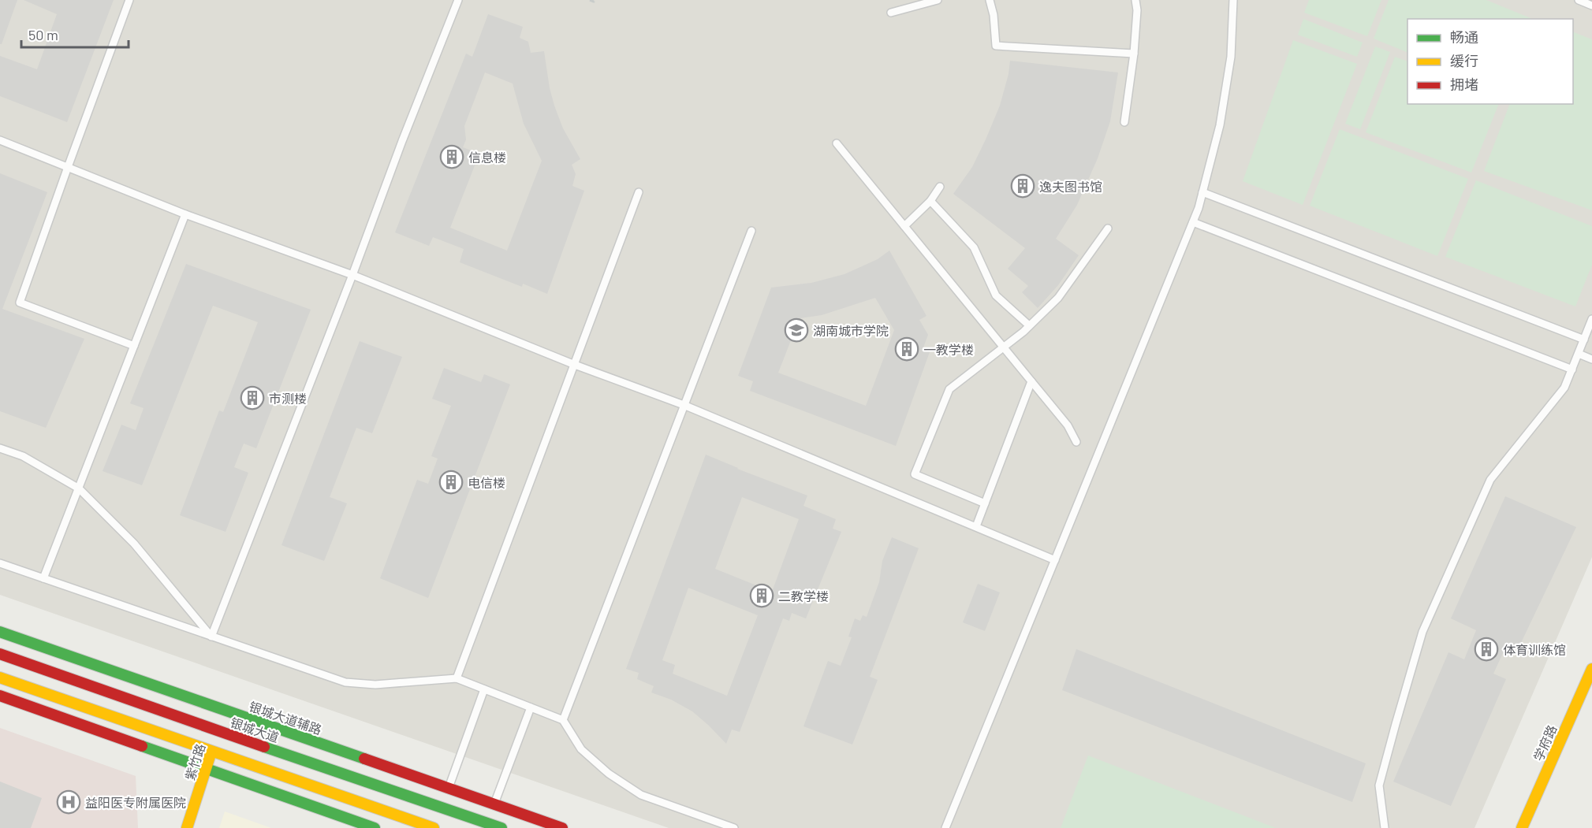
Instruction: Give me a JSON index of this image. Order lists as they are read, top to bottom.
{
  "streets": {
    "street": [
      "银城大道辅路",
      "银城大道",
      "学府路",
      "紫竹路"
    ]
  },
  "crossings": [
    ["银城大道", "紫竹路"]
  ],
  "places": {
    "building": [
      "信息楼",
      "逸夫图书馆",
      "一教学楼",
      "市测楼",
      "电信楼",
      "二教学楼",
      "体育训练馆"
    ],
    "school or university": ["湖南城市学院"],
    "hospital": ["益阳医专附属医院"]
  },
  "legend": ["畅通", "缓行", "拥堵"],
  "scale_bar": "50 m"
}
